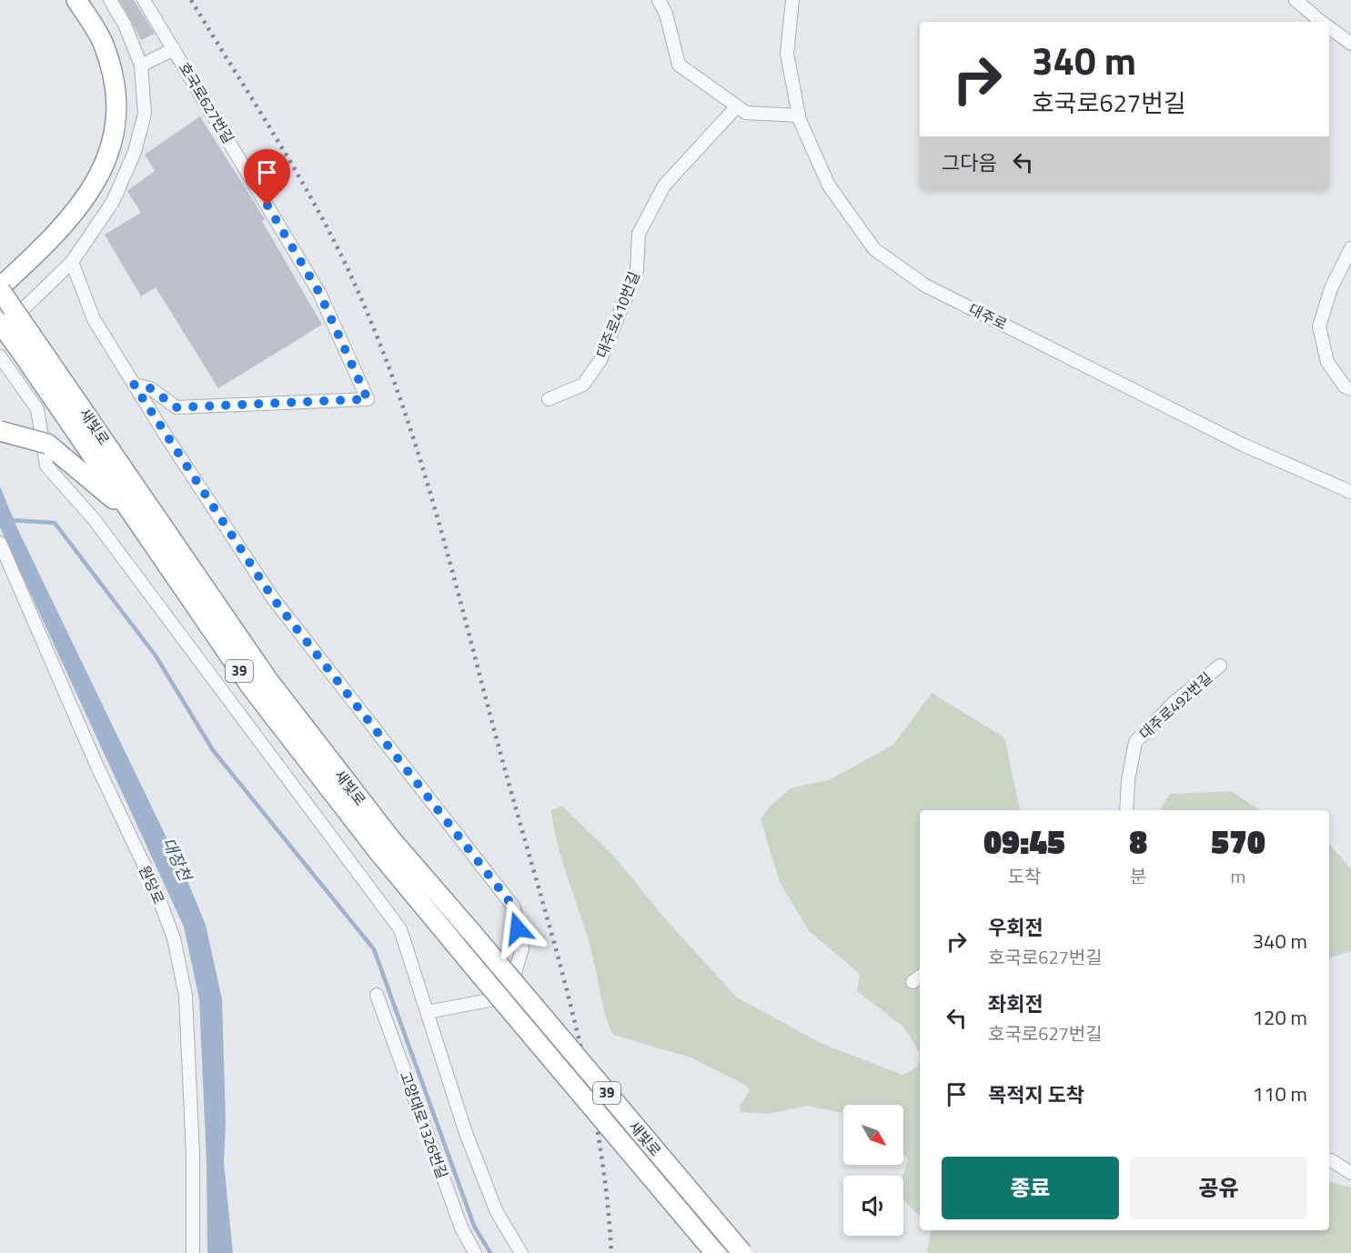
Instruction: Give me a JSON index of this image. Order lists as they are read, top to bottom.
{
  "streets": {
    "highway": ["새빛로", "39"],
    "street": [
      "호국로627번길",
      "대주로410번길",
      "대주로",
      "대주로492번길",
      "원당로",
      "고양대로1326번길"
    ]
  },
  "water": ["대장천"],
  "north": "bottom right",
  "page": {
    "turn": ["340 m", "호국로627번길"],
    "then": "그다음",
    "eta": [
      "09:45",
      "도착",
      "8",
      "분",
      "570",
      "m"
    ],
    "list": [
      {
        "name": "우회전",
        "note": "호국로627번길",
        "value": "340 m"
      },
      {
        "name": "좌회전",
        "note": "호국로627번길",
        "value": "120 m"
      },
      {
        "name": "목적지 도착",
        "value": "110 m"
      }
    ],
    "buttons": ["종료", "공유"]
  }
}
